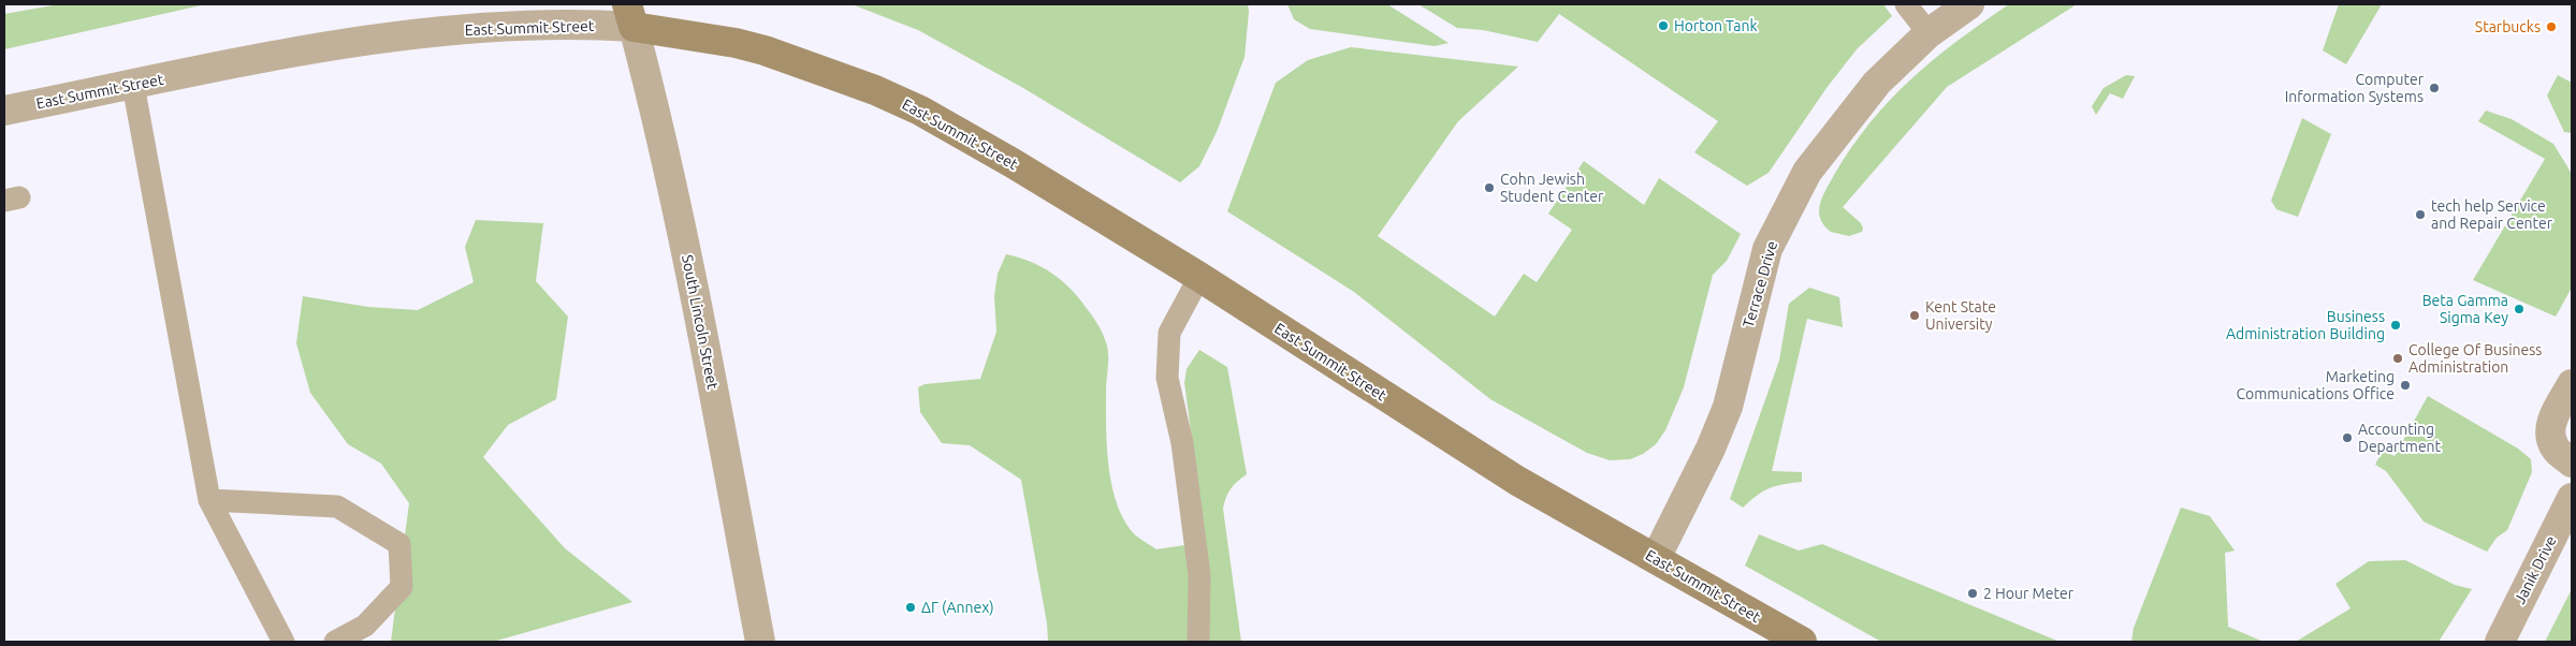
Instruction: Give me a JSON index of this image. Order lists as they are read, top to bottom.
{
  "streets": {
    "main road": ["East Summit Street"],
    "street": ["Terrace Drive", "South Lincoln Street", "Janik Drive"]
  },
  "crossings": [
    ["East Summit Street", "Terrace Drive"],
    ["East Summit Street", "South Lincoln Street"]
  ],
  "places": [
    "Horton Tank",
    "Starbucks",
    "Computer Information Systems",
    "Cohn Jewish Student Center",
    "tech help Service and Repair Center",
    "Beta Gamma Sigma Key",
    "Kent State University",
    "Business Administration Building",
    "College Of Business Administration",
    "Marketing Communications Office",
    "Accounting Department",
    "2 Hour Meter",
    "ΔΓ (Annex)"
  ]
}
